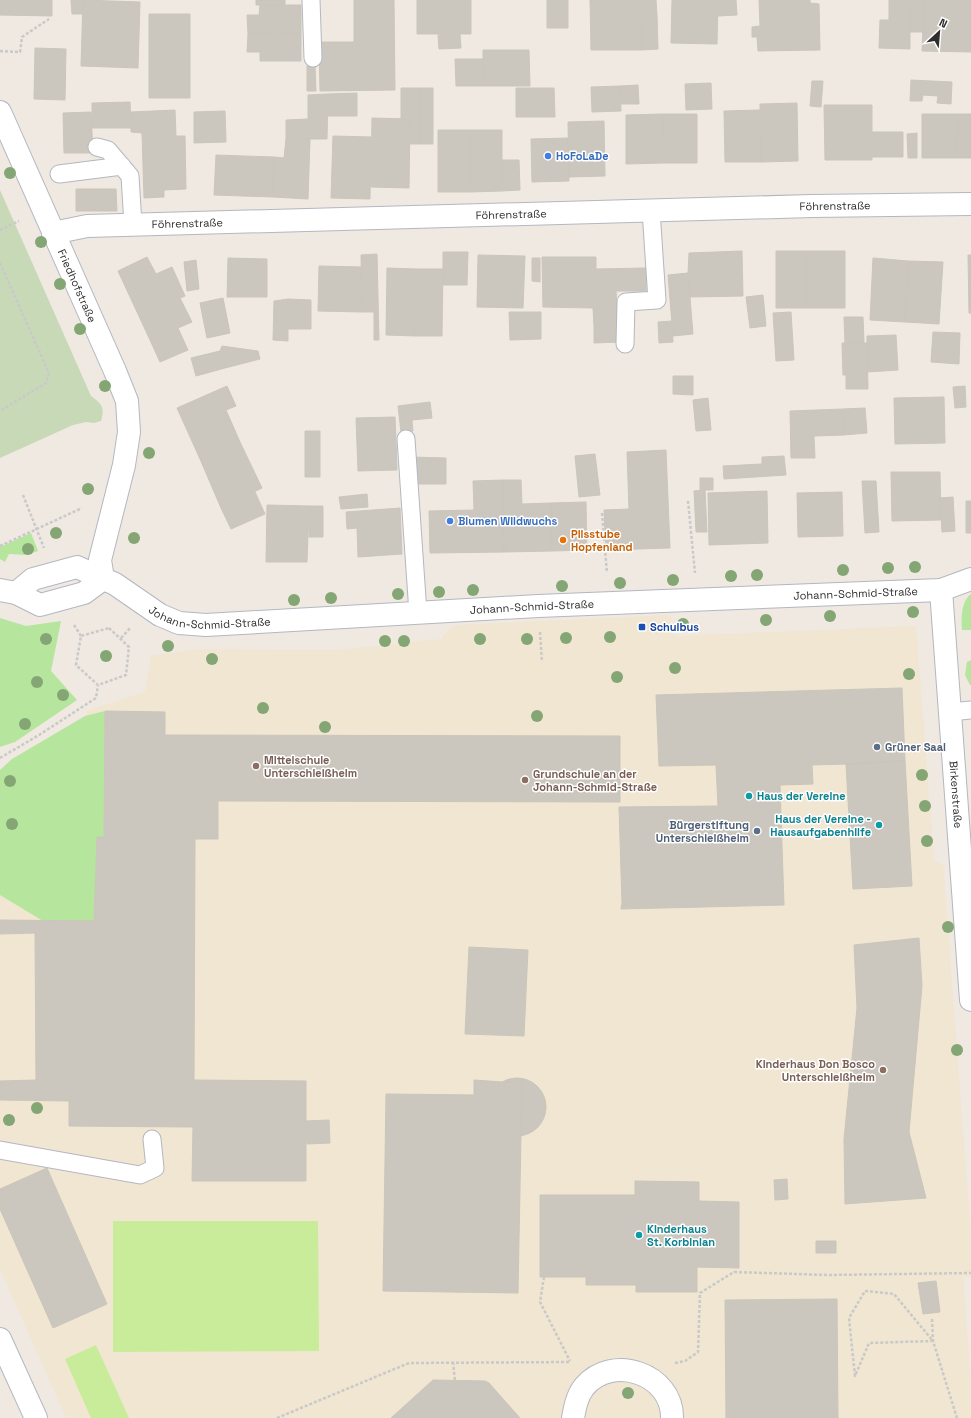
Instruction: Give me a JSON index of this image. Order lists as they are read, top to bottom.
{
  "streets": {
    "street": [
      "Föhrenstraße",
      "Friedhofstraße",
      "Johann-Schmid-Straße",
      "Birkenstraße"
    ]
  },
  "crossings": [
    ["Föhrenstraße", "Friedhofstraße"],
    ["Friedhofstraße", "Johann-Schmid-Straße"],
    ["Johann-Schmid-Straße", "Birkenstraße"]
  ],
  "places": {
    "other": [
      "HoFoLaDe",
      "Blumen Wildwuchs",
      "Pilsstube Hopfenland",
      "Grüner Saal",
      "Mittelschule Unterschleißheim",
      "Grundschule an der Johann-Schmid-Straße",
      "Haus der Vereine",
      "Haus der Vereine - Hausaufgabenhilfe",
      "Bürgerstiftung Unterschleißheim",
      "Kinderhaus Don Bosco Unterschleißheim",
      "Kinderhaus St. Korbinian"
    ],
    "transit": ["Schulbus"]
  },
  "north": "top right"
}
